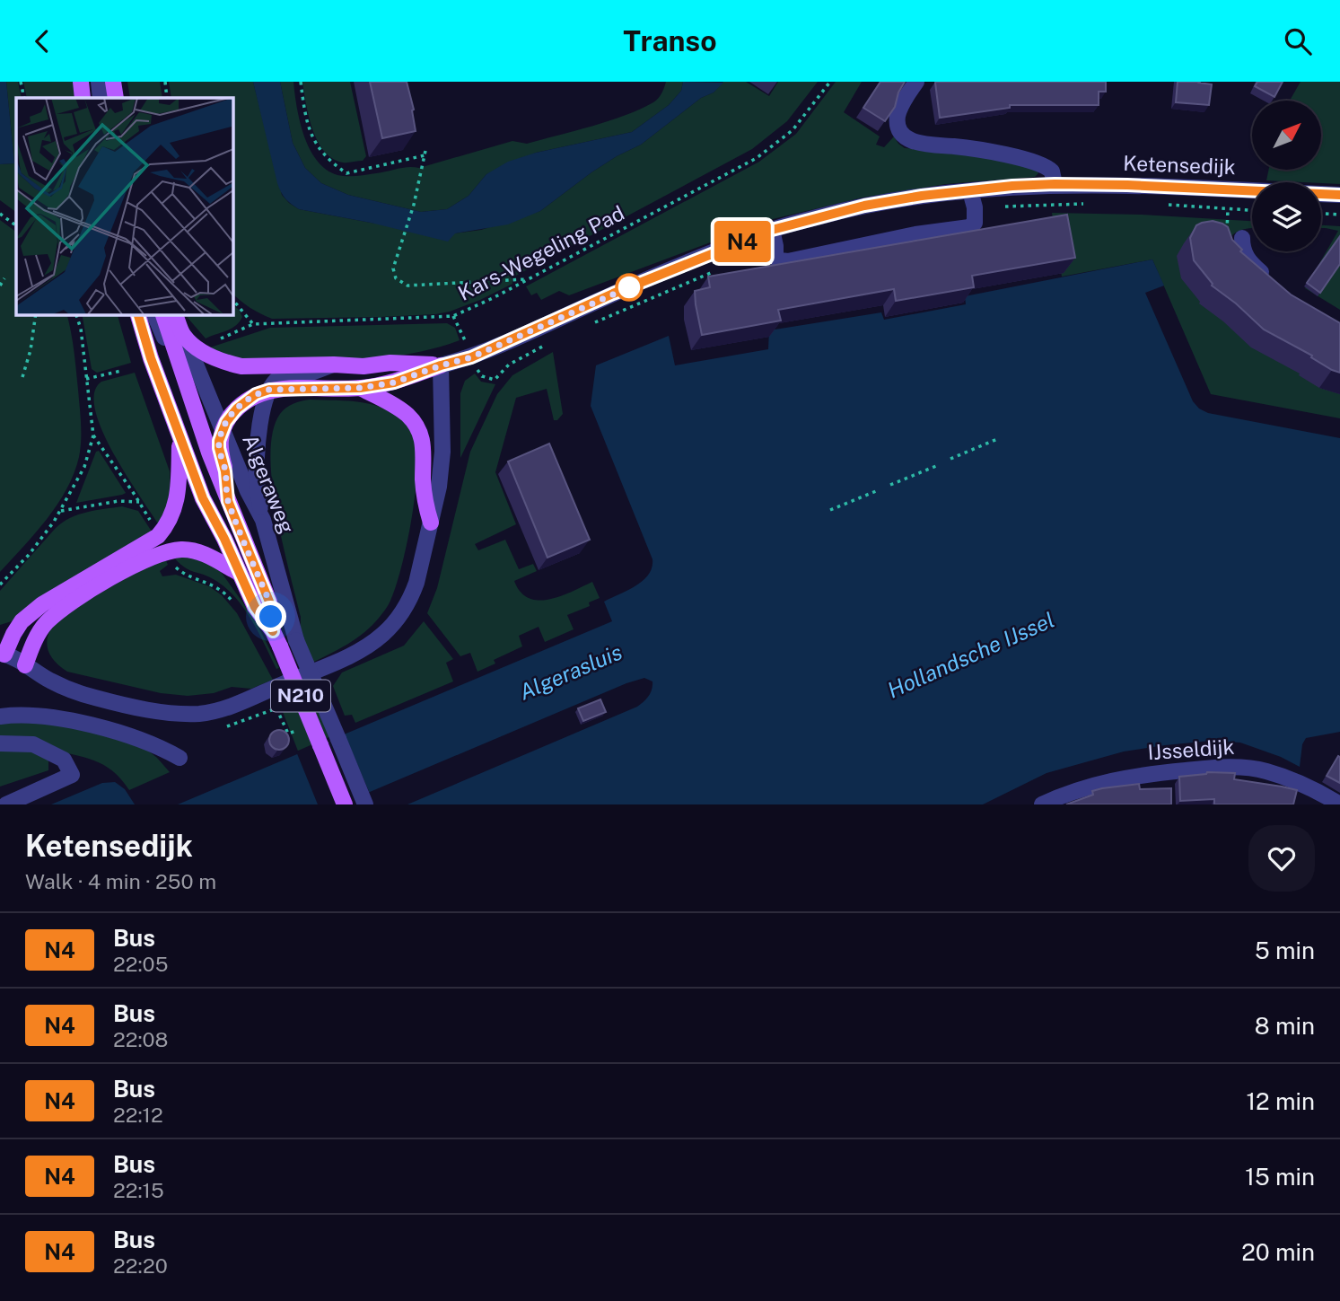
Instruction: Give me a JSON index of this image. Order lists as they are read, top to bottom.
{
  "streets": {
    "main road": ["Algeraweg", "N210"],
    "street": ["Ketensedijk", "IJsseldijk"],
    "path": ["Kars-Wegeling Pad"]
  },
  "water": ["Hollandsche IJssel", "Algerasluis"],
  "lines": ["bus line N4"],
  "north": "top right",
  "page": {
    "header": "Transo",
    "on_map": "N4",
    "heading": ["Ketensedijk", "Walk · 4 min · 250 m"],
    "list": [
      {
        "mark": "N4",
        "name": "Bus",
        "note": "22:05",
        "value": "5 min"
      },
      {
        "mark": "N4",
        "name": "Bus",
        "note": "22:08",
        "value": "8 min"
      },
      {
        "mark": "N4",
        "name": "Bus",
        "note": "22:12",
        "value": "12 min"
      },
      {
        "mark": "N4",
        "name": "Bus",
        "note": "22:15",
        "value": "15 min"
      },
      {
        "mark": "N4",
        "name": "Bus",
        "note": "22:20",
        "value": "20 min"
      }
    ]
  }
}
